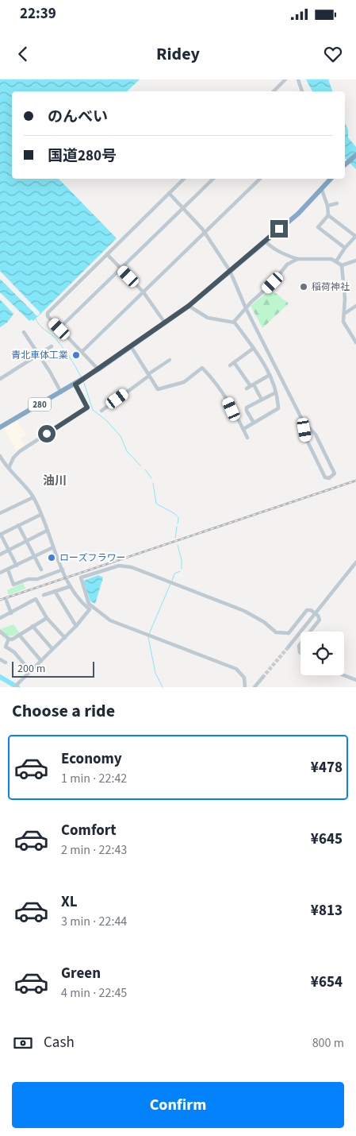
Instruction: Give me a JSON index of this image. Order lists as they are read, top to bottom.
{
  "streets": {
    "highway": ["280"]
  },
  "districts": ["油川"],
  "places": ["稲荷神社", "青北車体工業", "ローズフラワー"],
  "scale_bar": "200 m",
  "page": {
    "status": "22:39",
    "header": "Ridey",
    "banner": ["のんべい", "国道280号"],
    "scale": "200 m",
    "heading": "Choose a ride",
    "list": [
      {
        "name": "Economy",
        "note": "1 min · 22:42",
        "value": "¥478"
      },
      {
        "name": "Comfort",
        "note": "2 min · 22:43",
        "value": "¥645"
      },
      {
        "name": "XL",
        "note": "3 min · 22:44",
        "value": "¥813"
      },
      {
        "name": "Green",
        "note": "4 min · 22:45",
        "value": "¥654"
      }
    ],
    "pay": ["Cash", "800 m"],
    "buttons": "Confirm"
  }
}
